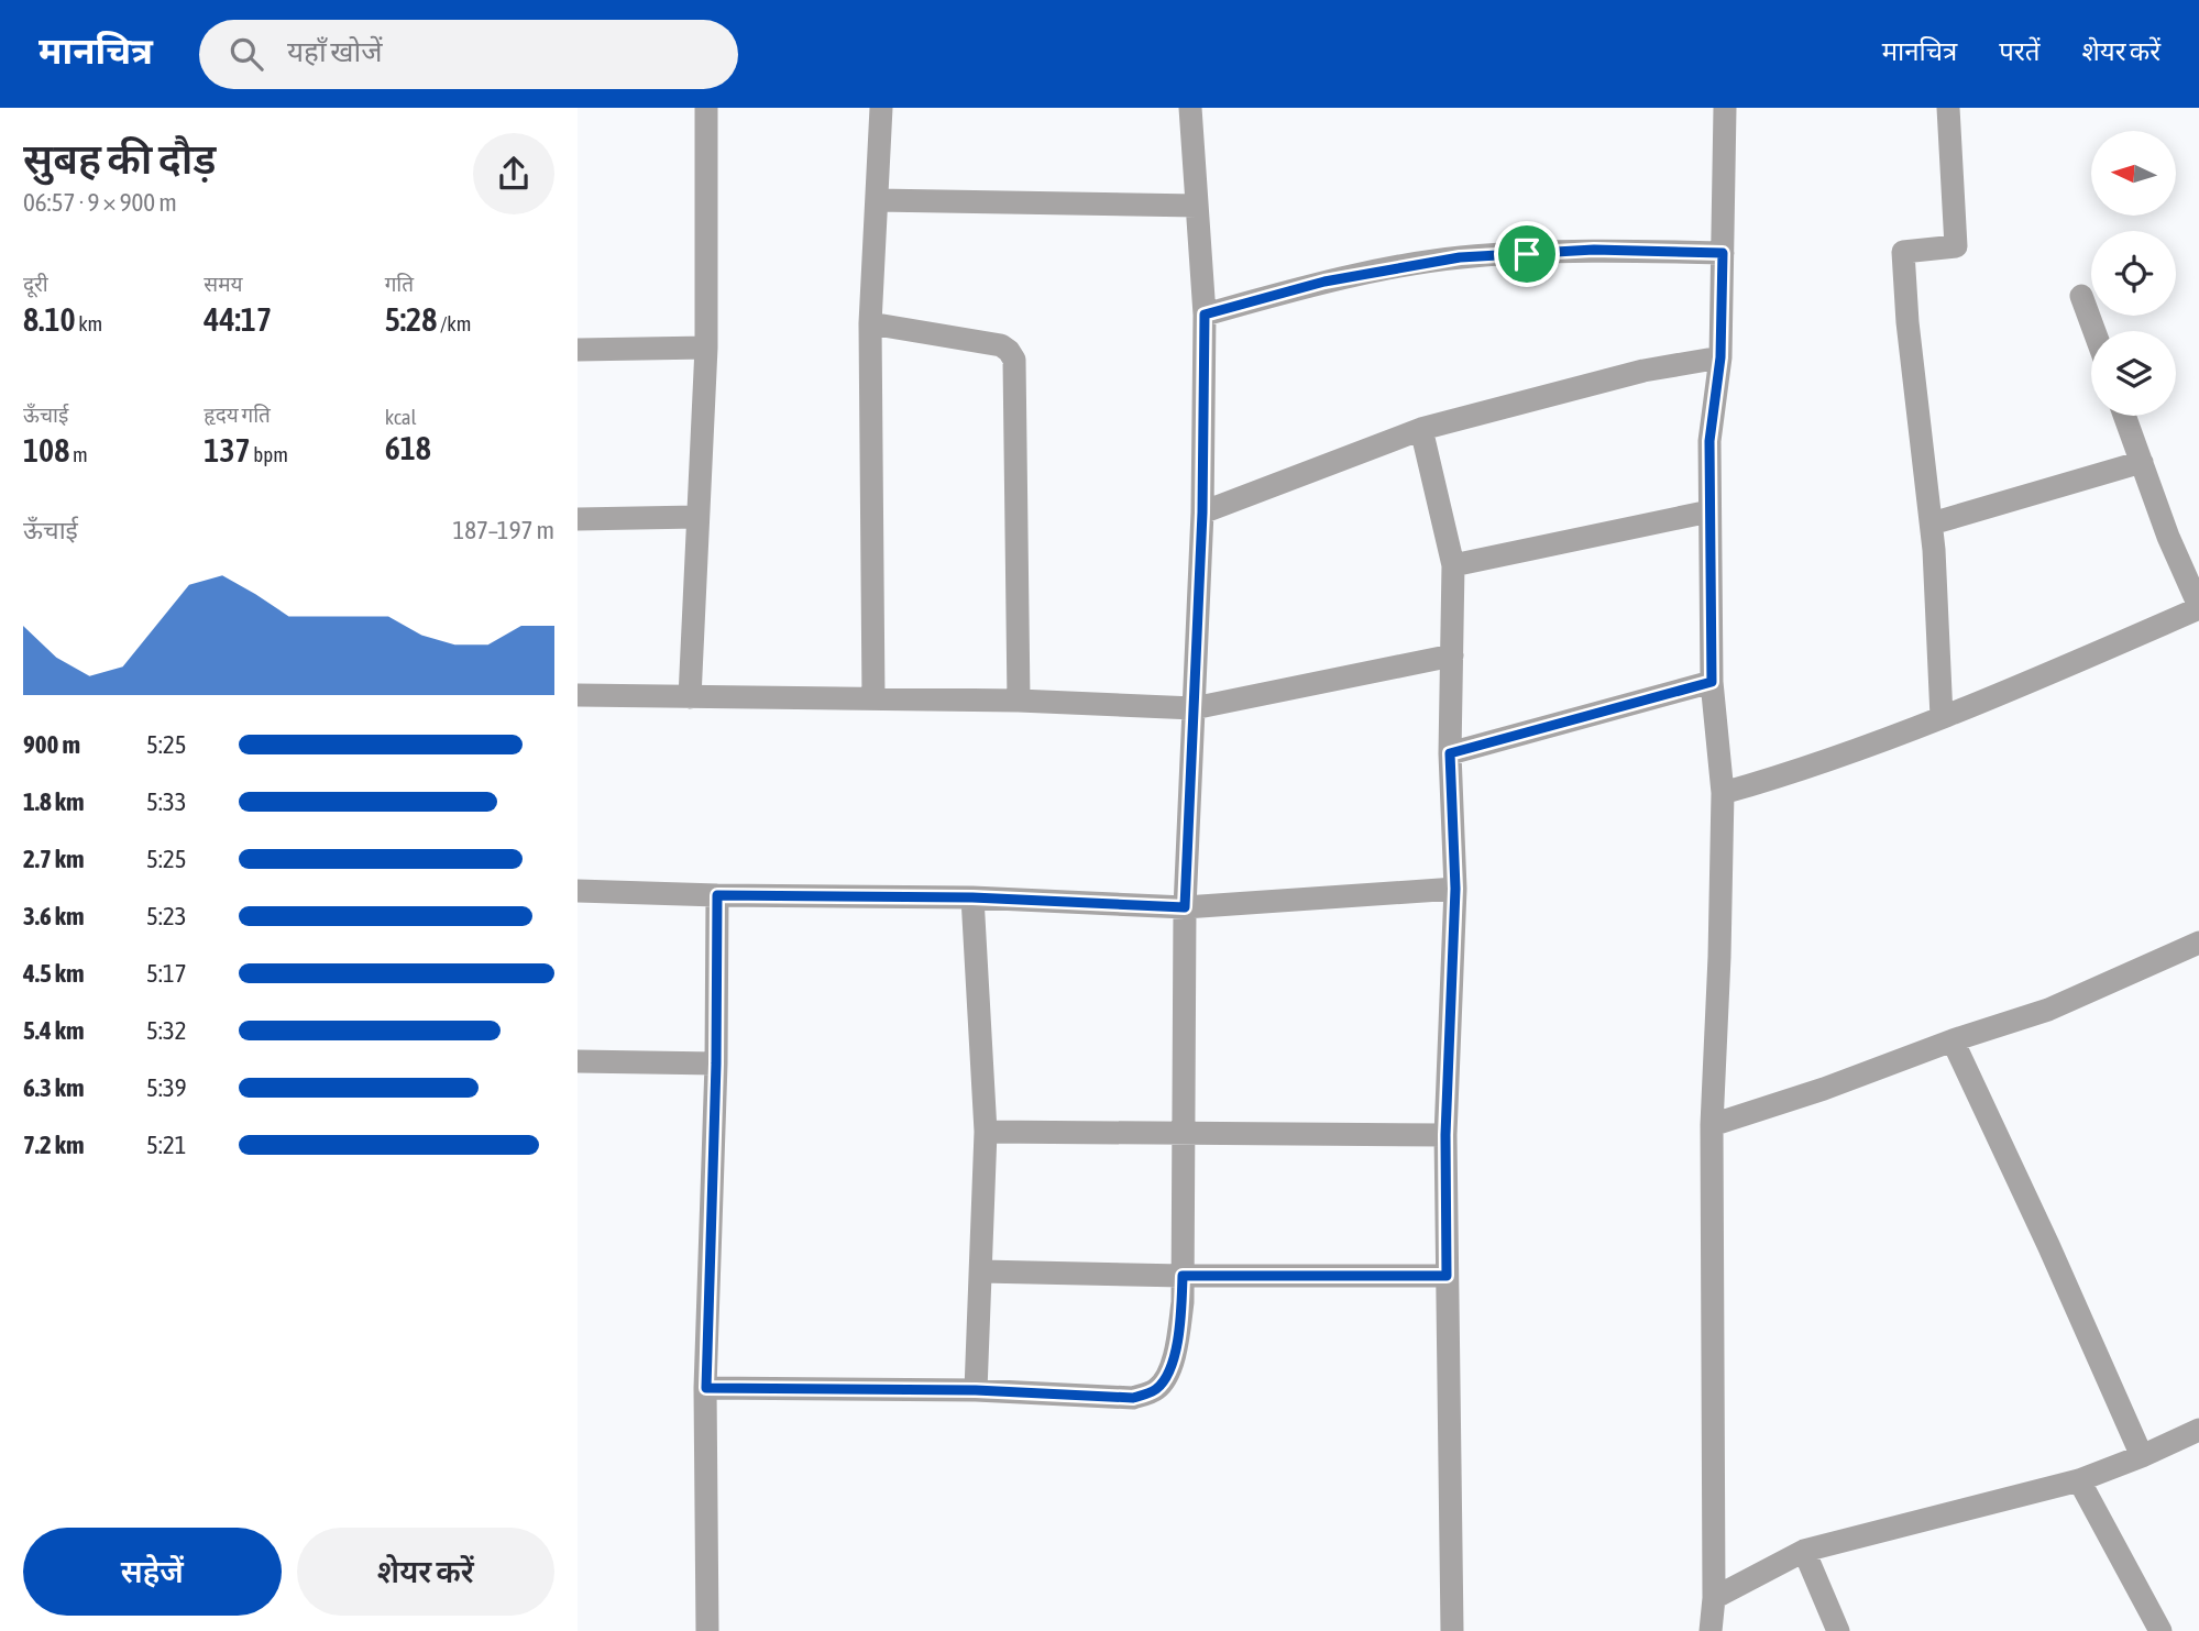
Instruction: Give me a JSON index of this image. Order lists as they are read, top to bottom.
{
  "north": "left",
  "page": {
    "header": "मानचित्र",
    "search": "यहाँ खोजें",
    "nav": ["मानचित्र", "परतें", "शेयर करें"],
    "heading": ["सुबह की दौड़", "06:57 · 9 × 900 m"],
    "stats": [
      ["दूरी", "8.10 km"],
      ["समय", "44:17"],
      ["गति", "5:28 /km"],
      ["ऊँचाई", "108 m"],
      ["हृदय गति", "137 bpm"],
      ["kcal", "618"]
    ],
    "chart": ["ऊँचाई", "187–197 m"],
    "list": [
      {
        "name": "900 m",
        "note": "5:25"
      },
      {
        "name": "1.8 km",
        "note": "5:33"
      },
      {
        "name": "2.7 km",
        "note": "5:25"
      },
      {
        "name": "3.6 km",
        "note": "5:23"
      },
      {
        "name": "4.5 km",
        "note": "5:17"
      },
      {
        "name": "5.4 km",
        "note": "5:32"
      },
      {
        "name": "6.3 km",
        "note": "5:39"
      },
      {
        "name": "7.2 km",
        "note": "5:21"
      }
    ],
    "buttons": ["सहेजें", "शेयर करें"]
  }
}
